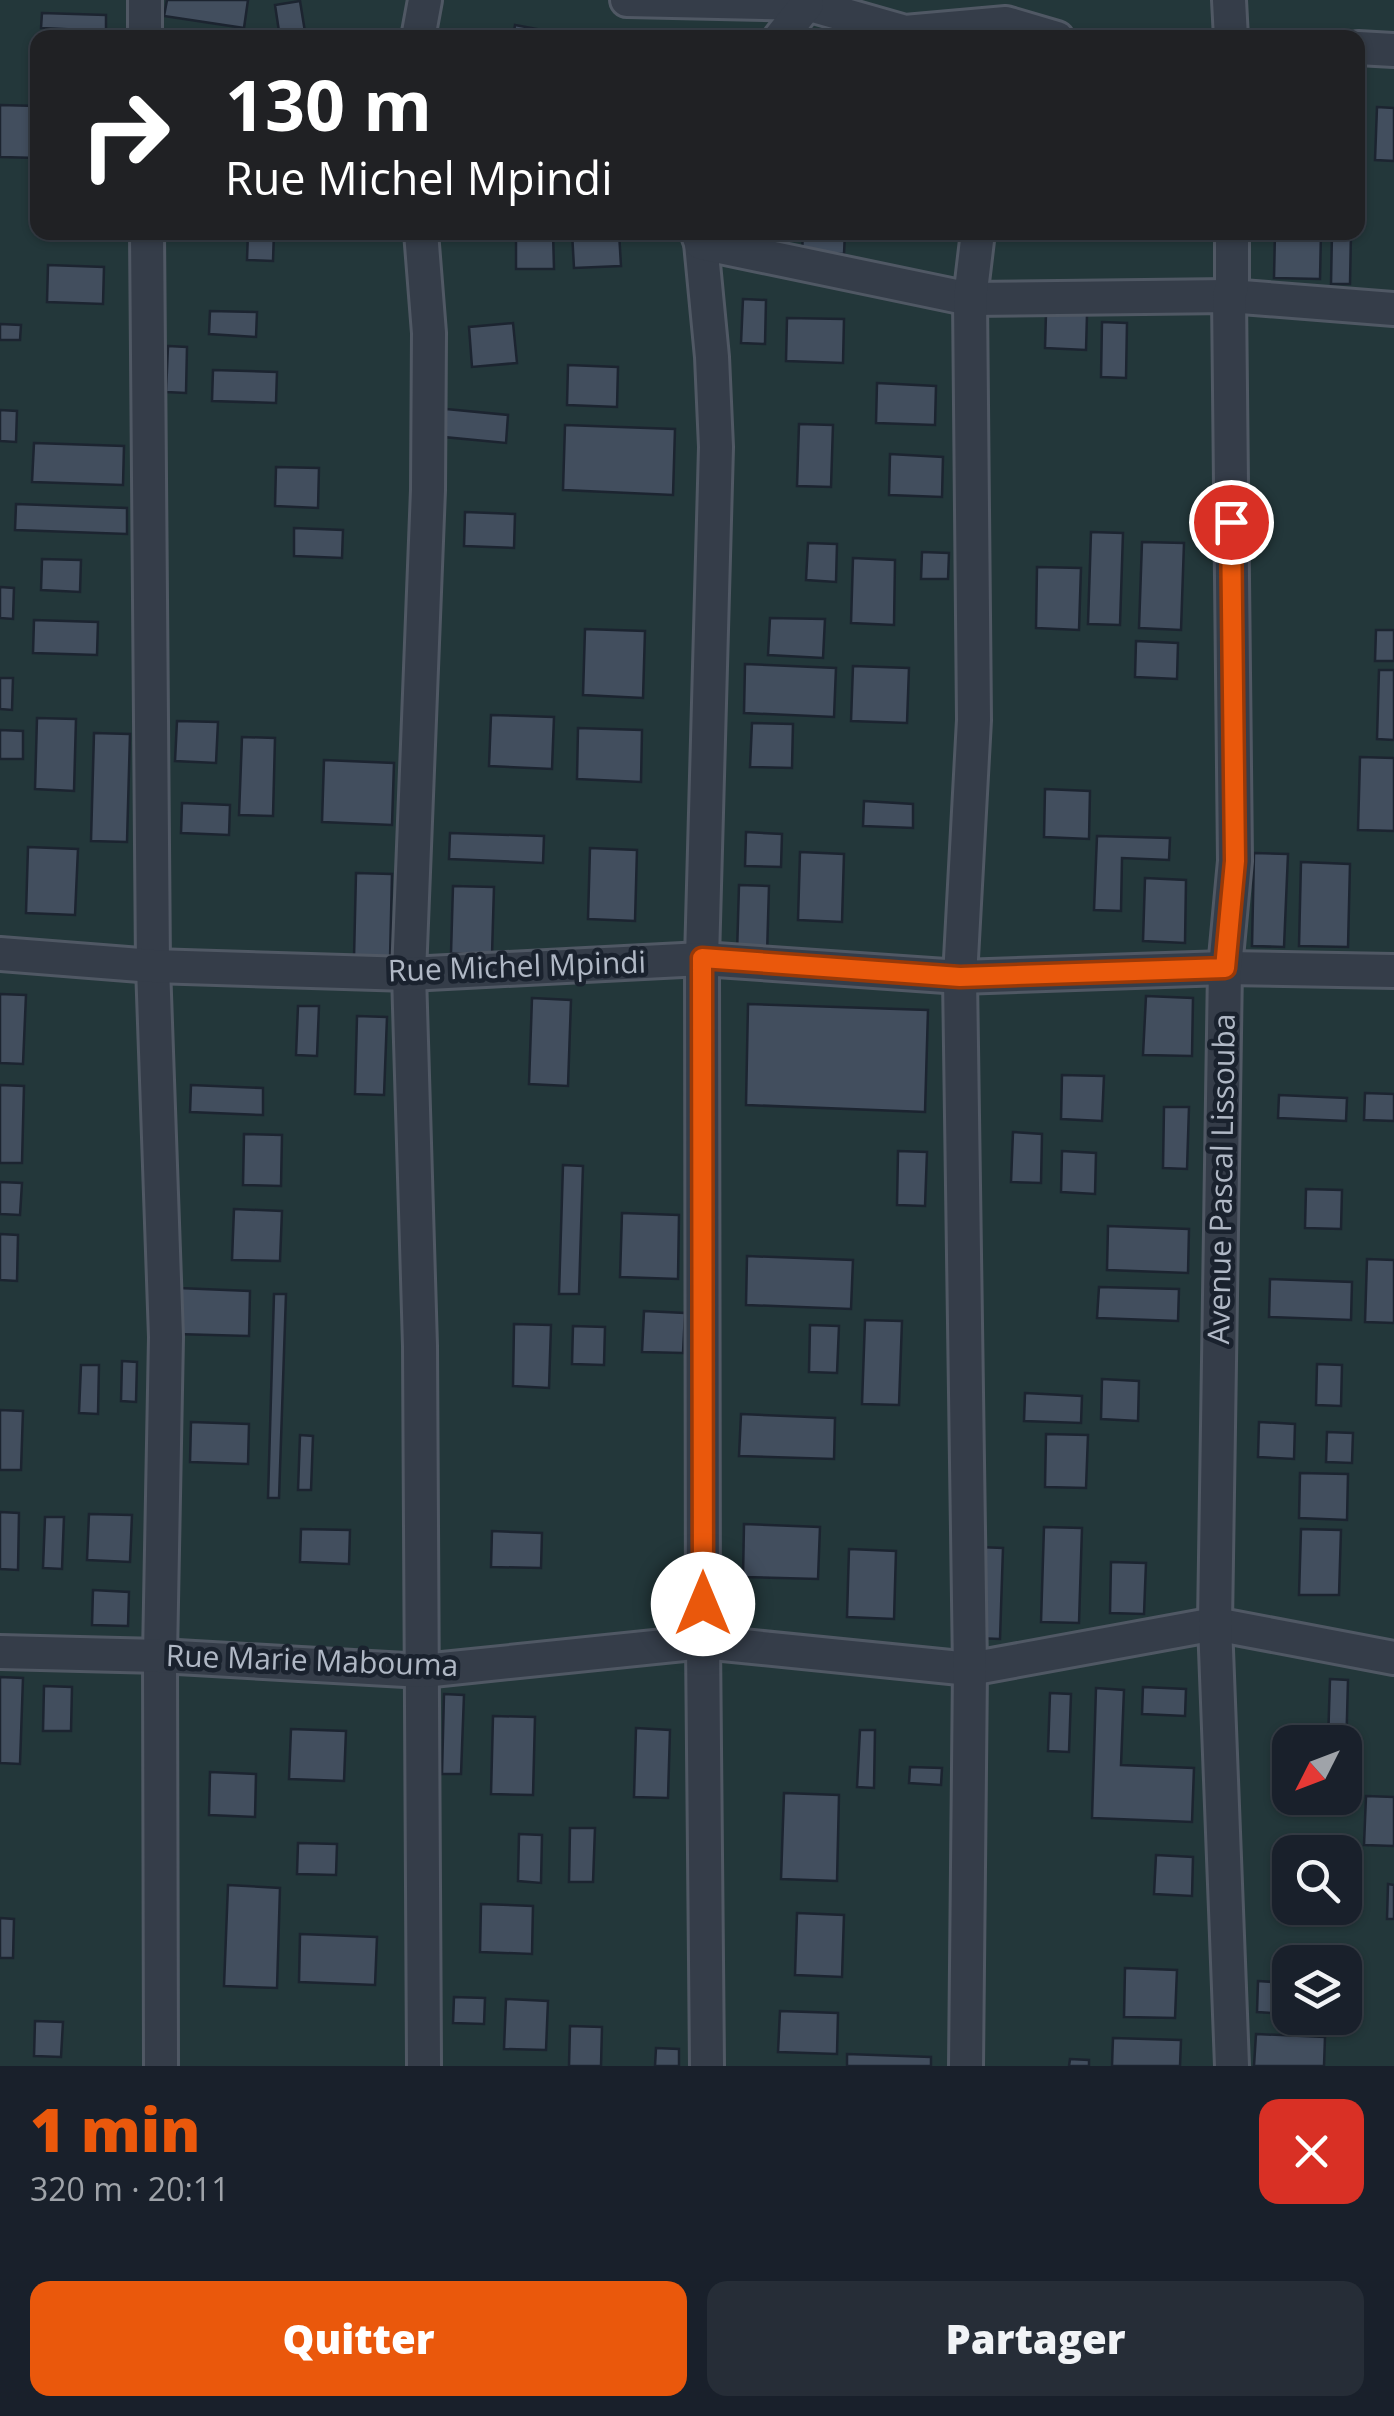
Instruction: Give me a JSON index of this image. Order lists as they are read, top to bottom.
{
  "streets": {
    "street": ["Rue Michel Mpindi", "Avenue Pascal Lissouba", "Rue Marie Mabouma"]
  },
  "crossings": [
    ["Rue Michel Mpindi", "Avenue Pascal Lissouba"],
    ["Avenue Pascal Lissouba", "Rue Marie Mabouma"]
  ],
  "north": "bottom left",
  "page": {
    "turn": ["130 m", "Rue Michel Mpindi"],
    "heading": ["1 min", "320 m · 20:11"],
    "buttons": ["Quitter", "Partager"]
  }
}
